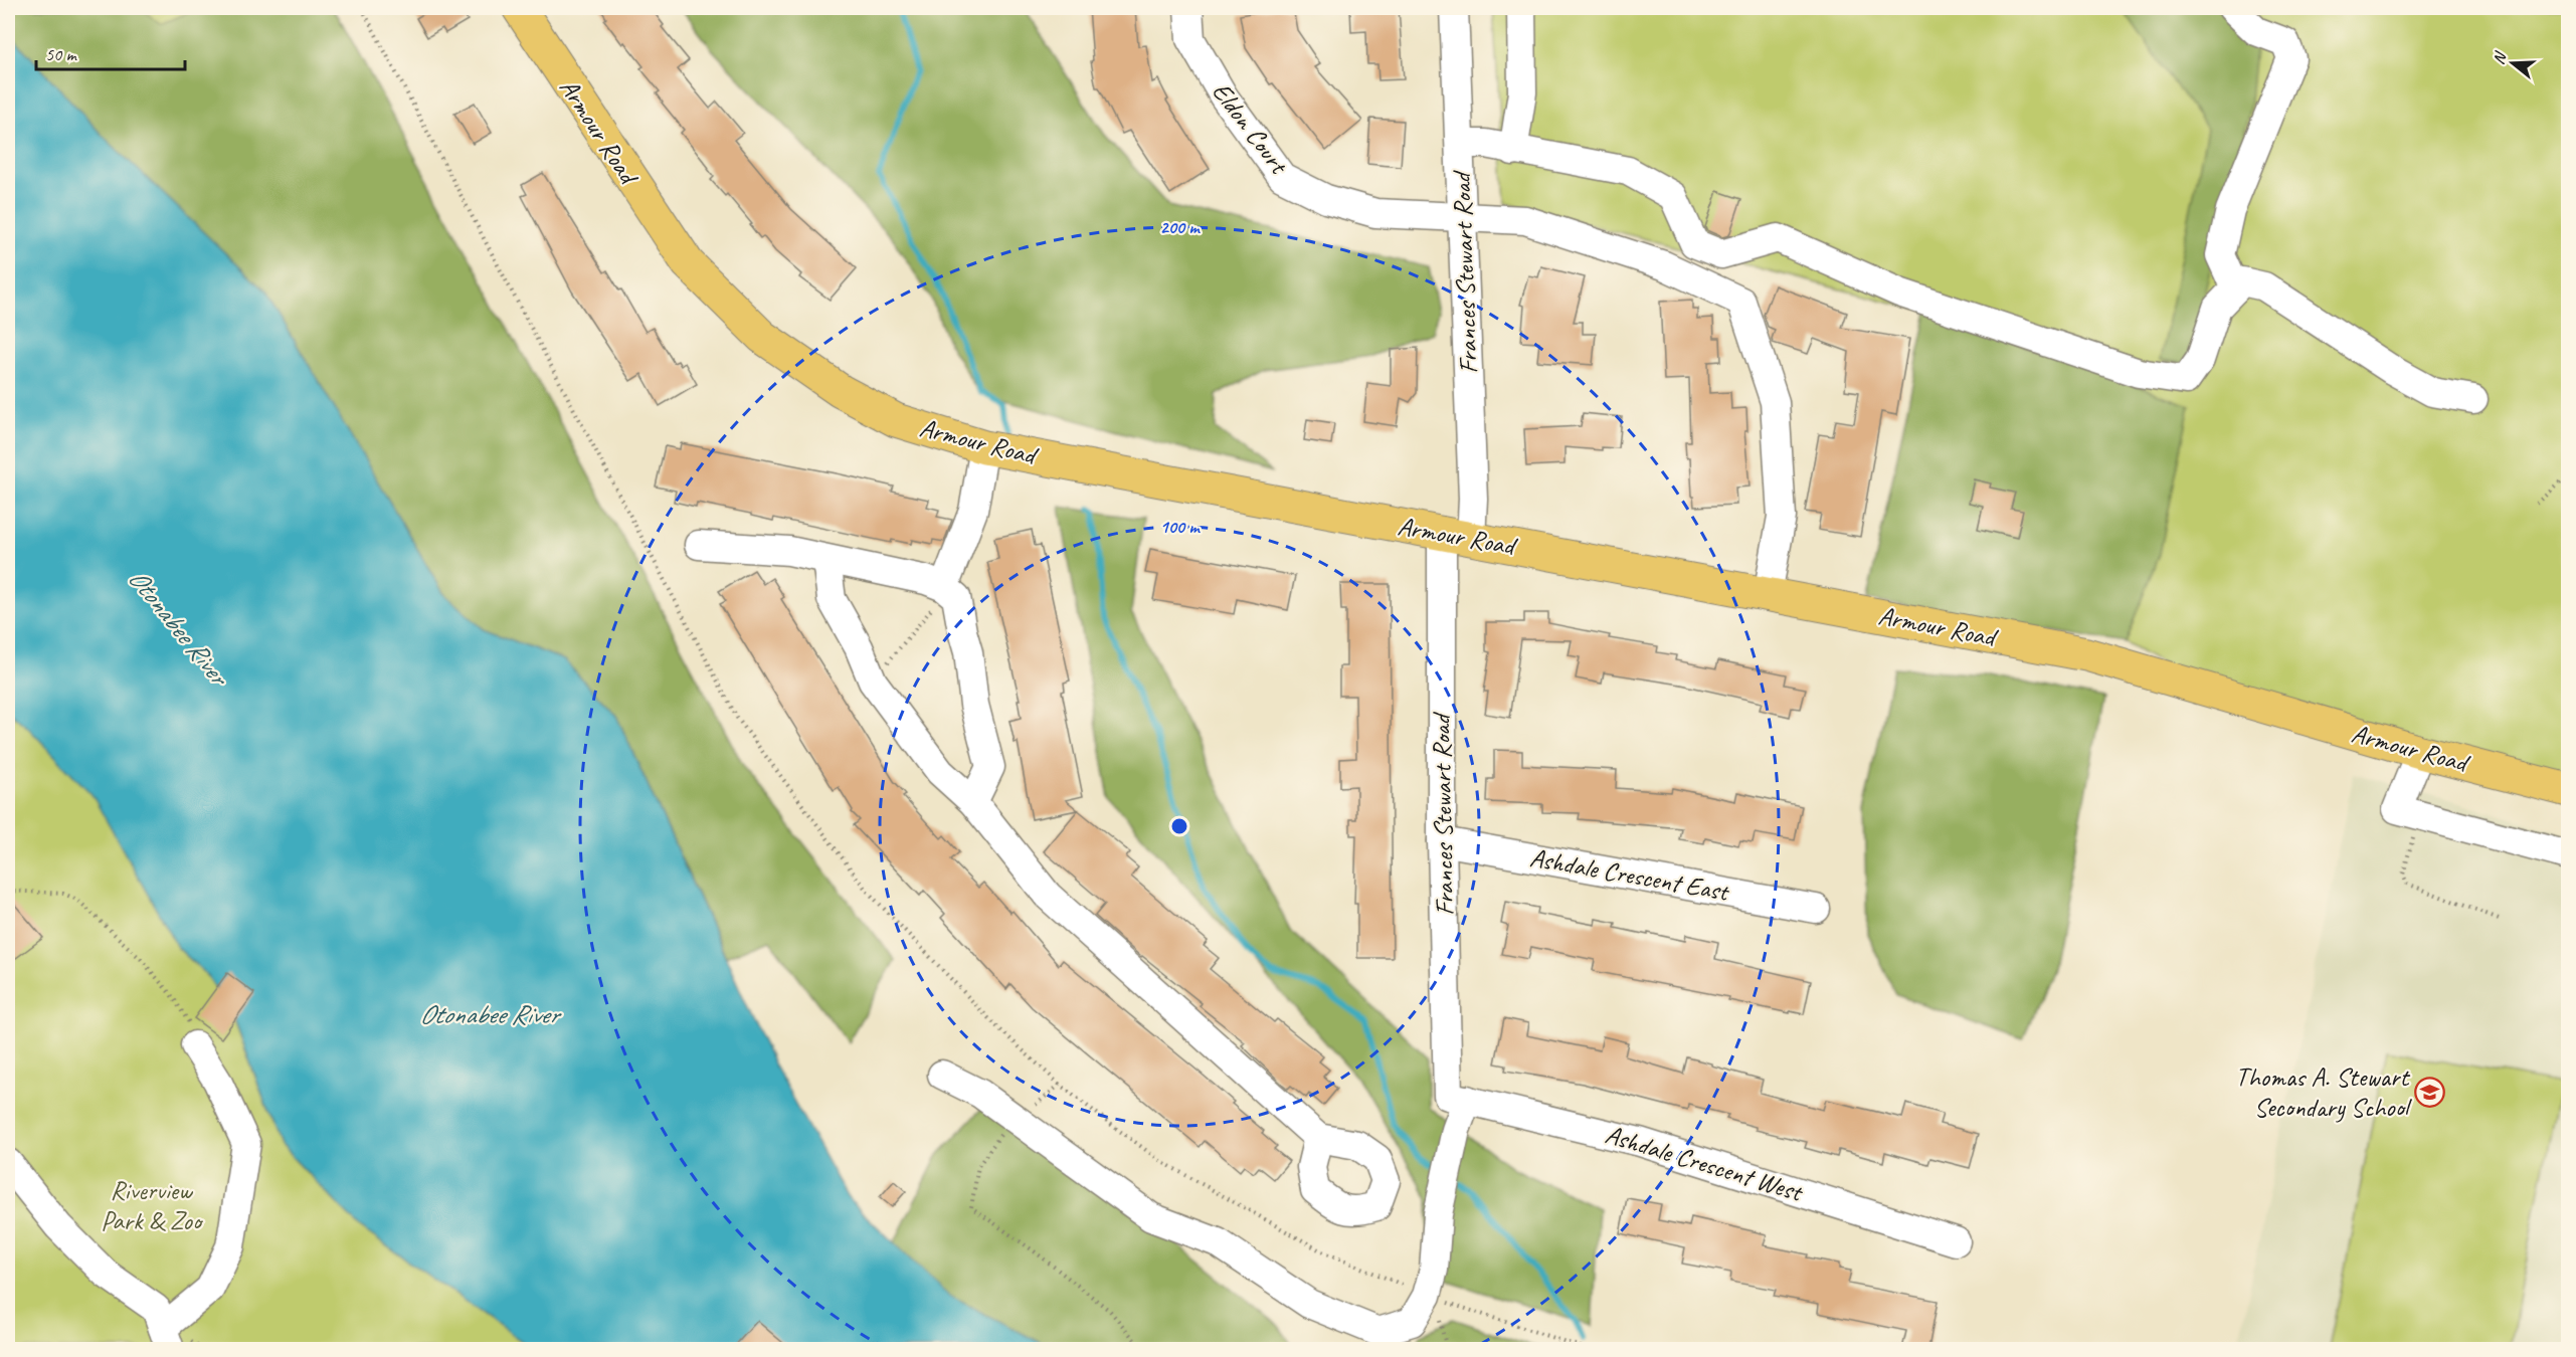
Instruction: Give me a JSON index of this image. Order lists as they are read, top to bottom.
{
  "streets": {
    "main road": ["Armour Road"],
    "street": [
      "Eldon Court",
      "Frances Stewart Road",
      "Ashdale Crescent East",
      "Ashdale Crescent West"
    ]
  },
  "crossings": [
    ["Eldon Court", "Armour Road"],
    ["Eldon Court", "Frances Stewart Road"],
    ["Armour Road", "Frances Stewart Road"],
    ["Frances Stewart Road", "Ashdale Crescent East"],
    ["Frances Stewart Road", "Ashdale Crescent West"]
  ],
  "water": ["Otonabee River"],
  "parks": ["Riverview Park & Zoo"],
  "places": {
    "school or university": ["Thomas A. Stewart Secondary School"]
  },
  "scale_bar": "50 m",
  "north": "left",
  "rings": ["200 m", "100 m"]
}
